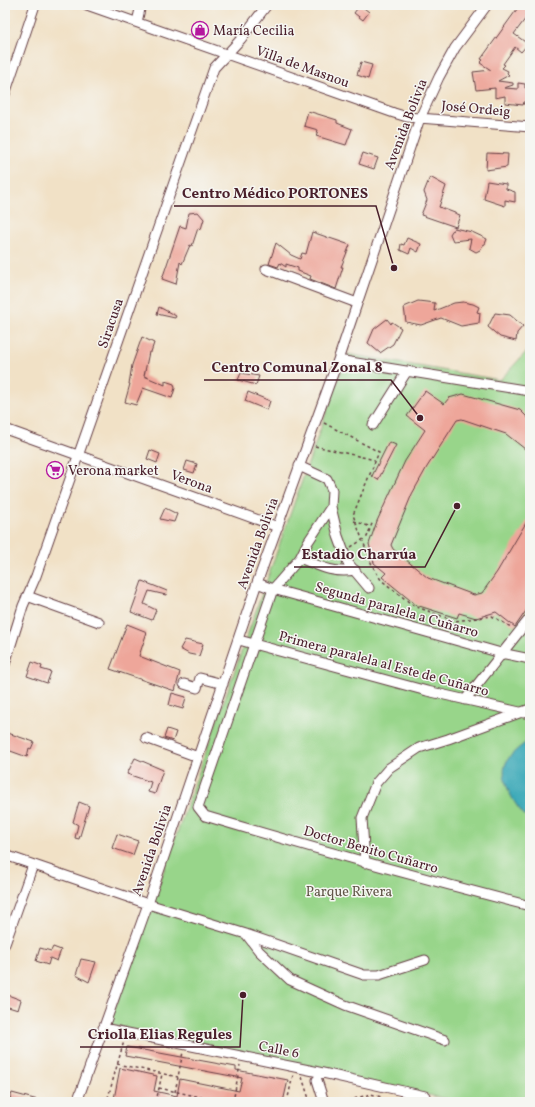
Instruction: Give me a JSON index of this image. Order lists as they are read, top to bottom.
{
  "streets": {
    "street": [
      "Villa de Masnou",
      "José Ordeig",
      "Avenida Bolivia",
      "Siracusa",
      "Verona",
      "Segunda paralela a Cuñarro",
      "Primera paralela al Este de Cuñarro",
      "Doctor Benito Cuñarro",
      "Calle 6"
    ]
  },
  "crossings": [
    ["Villa de Masnou", "José Ordeig"],
    ["Villa de Masnou", "Avenida Bolivia"],
    ["Villa de Masnou", "Siracusa"],
    ["José Ordeig", "Avenida Bolivia"],
    ["Avenida Bolivia", "Verona"],
    ["Avenida Bolivia", "Segunda paralela a Cuñarro"],
    ["Avenida Bolivia", "Primera paralela al Este de Cuñarro"],
    ["Avenida Bolivia", "Calle 6"],
    ["Siracusa", "Verona"],
    ["Primera paralela al Este de Cuñarro", "Doctor Benito Cuñarro"]
  ],
  "parks": ["Parque Rivera"],
  "places": {
    "shop": ["María Cecilia"],
    "other": [
      "Centro Médico PORTONES",
      "Centro Comunal Zonal 8",
      "Estadio Charrúa",
      "Criolla Elias Regules"
    ],
    "supermarket": ["Verona market"]
  }
}
